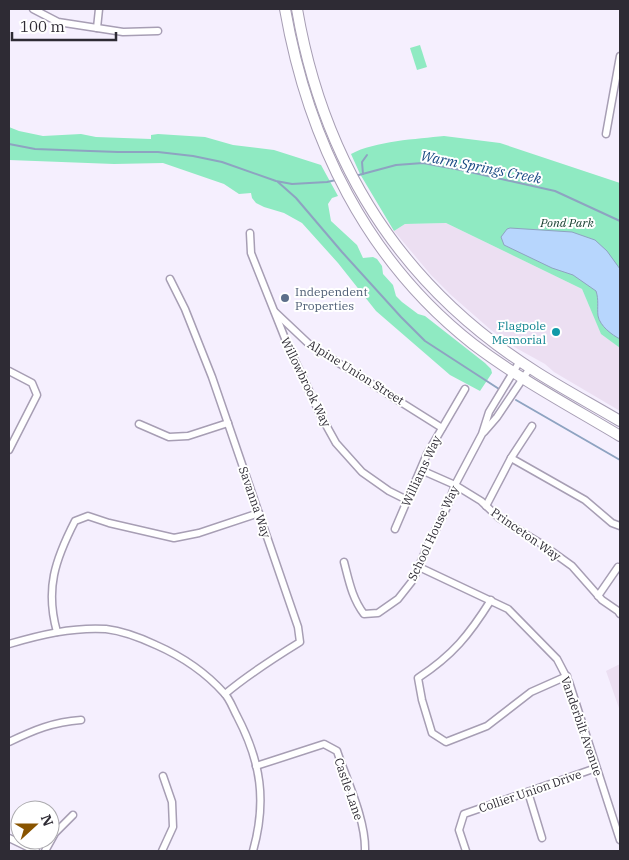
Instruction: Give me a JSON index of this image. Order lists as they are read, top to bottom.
{
  "streets": {
    "street": [
      "Alpine Union Street",
      "Willowbrook Way",
      "Williams Way",
      "Savanna Way",
      "School House Way",
      "Princeton Way",
      "Vanderbilt Avenue",
      "Castle Lane",
      "Collier Union Drive"
    ]
  },
  "crossings": [
    ["Alpine Union Street", "Willowbrook Way"],
    ["Alpine Union Street", "Williams Way"],
    ["Willowbrook Way", "Williams Way"],
    ["Williams Way", "Princeton Way"],
    ["School House Way", "Princeton Way"],
    ["School House Way", "Vanderbilt Avenue"],
    ["Vanderbilt Avenue", "Collier Union Drive"]
  ],
  "water": ["Warm Springs Creek"],
  "parks": ["Pond Park"],
  "places": ["Independent Properties", "Flagpole Memorial"],
  "scale_bar": "100 m",
  "north": "right"
}
